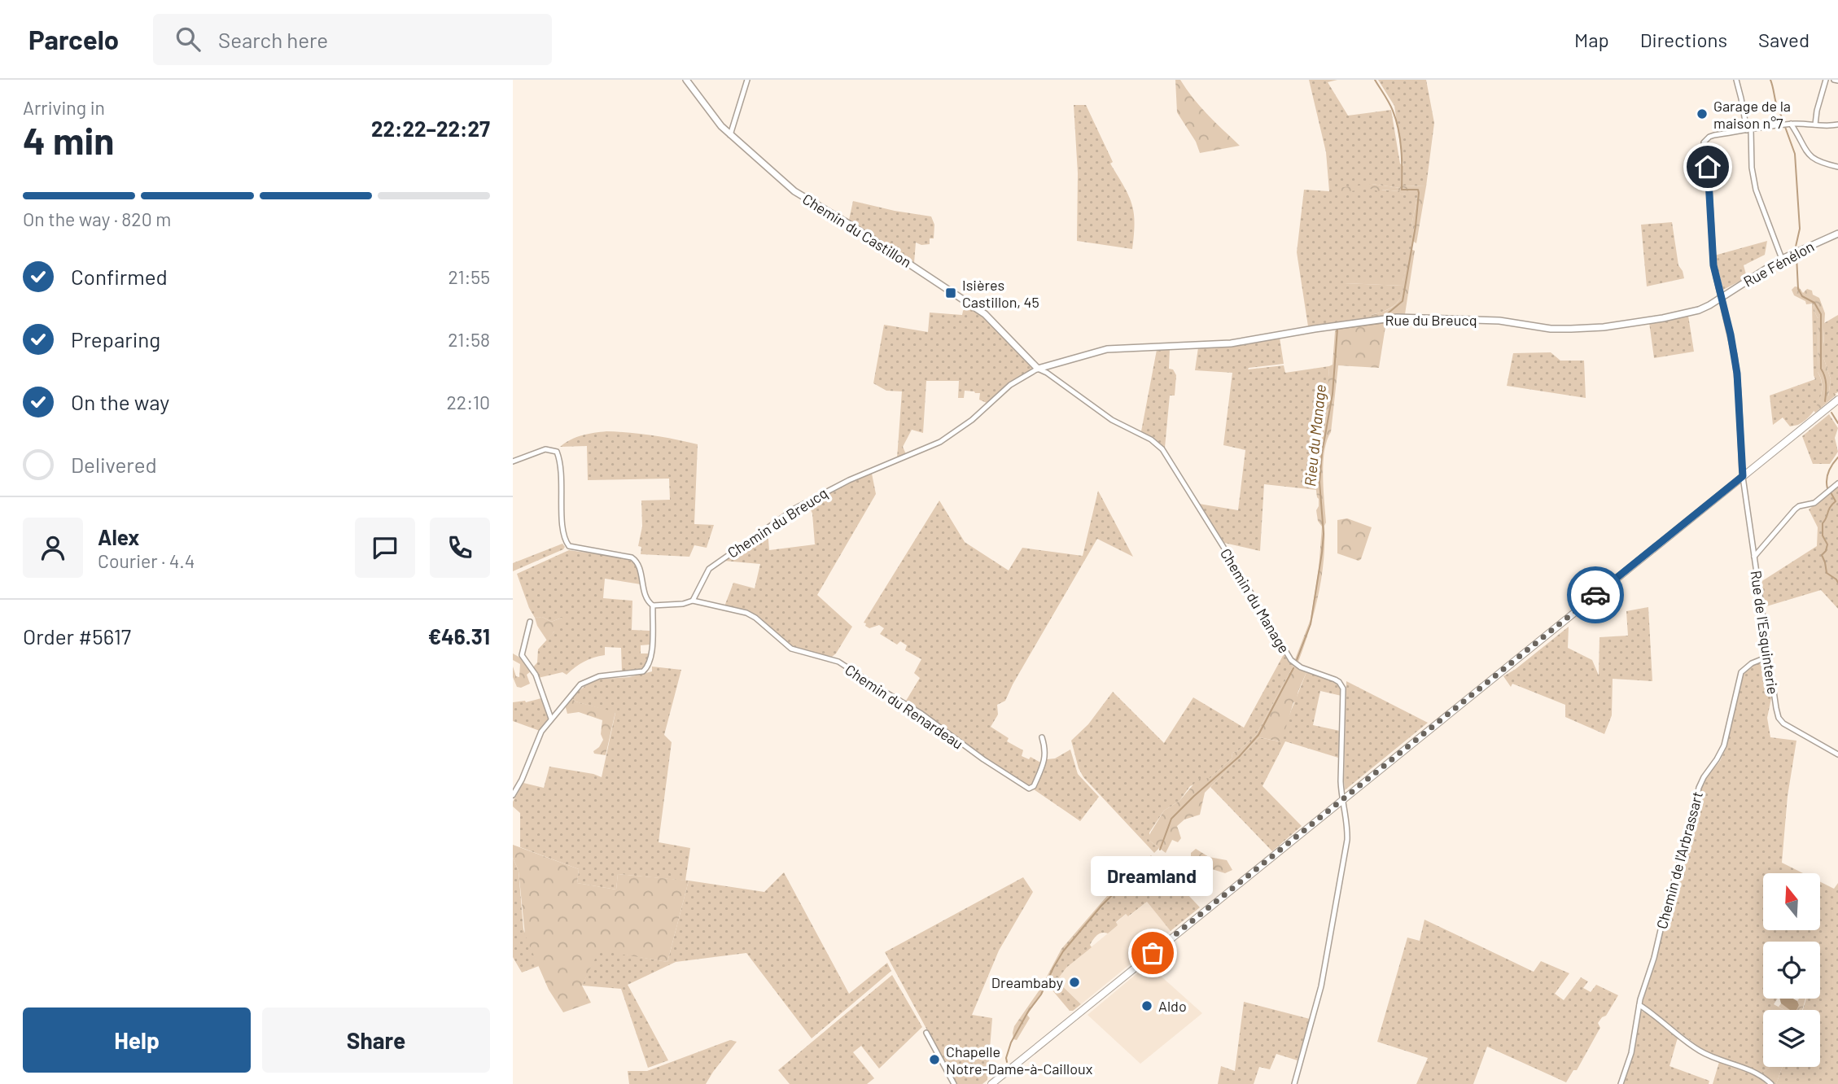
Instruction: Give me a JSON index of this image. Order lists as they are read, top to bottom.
{
  "streets": {
    "street": [
      "Chemin du Castillon",
      "Rue Fénélon",
      "Rue du Breucq",
      "Chemin du Breucq",
      "Chemin du Manage",
      "Rue de l'Esquinterie",
      "Chemin du Renardeau",
      "Chemin de l'Arbrassart"
    ]
  },
  "crossings": [
    ["Chemin du Castillon", "Rue du Breucq"],
    ["Chemin du Castillon", "Chemin du Manage"],
    ["Rue Fénélon", "Rue du Breucq"],
    ["Rue du Breucq", "Chemin du Breucq"],
    ["Rue du Breucq", "Chemin du Manage"],
    ["Chemin du Breucq", "Chemin du Renardeau"],
    ["Rue de l'Esquinterie", "Chemin de l'Arbrassart"]
  ],
  "water": ["Rieu du Manage"],
  "places": {
    "other": [
      "Garage de la maison n°7",
      "Dreamland",
      "Dreambaby",
      "Aldo",
      "Chapelle Notre-Dame-à-Cailloux"
    ],
    "transit": ["Isières Castillon, 45"]
  },
  "north": "top",
  "page": {
    "header": "Parcelo",
    "search": "Search here",
    "nav": ["Map", "Directions", "Saved"],
    "heading": ["4 min", "Arriving in", "22:22–22:27"],
    "panel": [
      "Alex",
      "Courier · 4.4",
      "Order #5617",
      "€46.31"
    ],
    "bar": "On the way · 820 m",
    "list": [
      ["Confirmed", "21:55"],
      ["Preparing", "21:58"],
      ["On the way", "22:10"],
      "Delivered"
    ],
    "bubble": "Dreamland",
    "buttons": ["Help", "Share"]
  }
}
